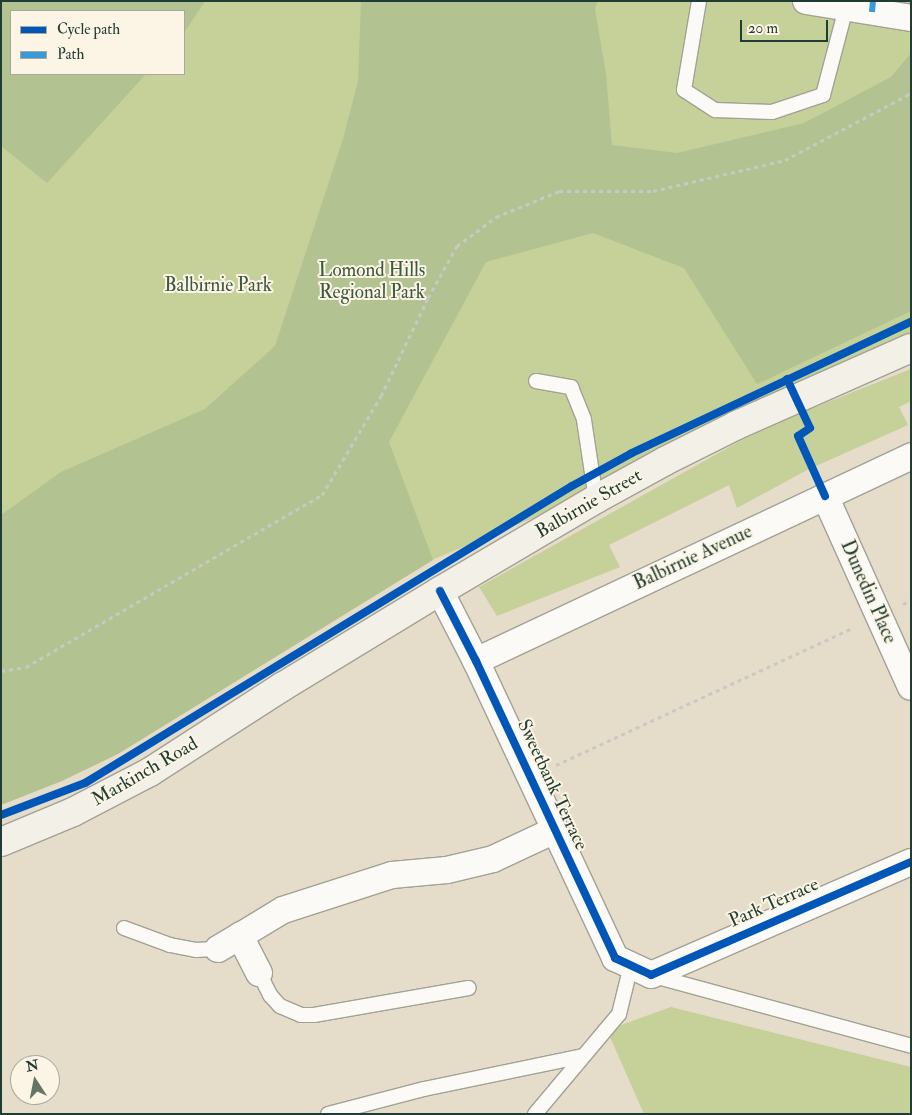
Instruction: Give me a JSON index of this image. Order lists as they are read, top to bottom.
{
  "streets": {
    "main road": ["Balbirnie Street", "Markinch Road"],
    "street": [
      "Balbirnie Avenue",
      "Dunedin Place",
      "Sweetbank Terrace",
      "Park Terrace"
    ]
  },
  "crossings": [
    ["Balbirnie Street", "Markinch Road"],
    ["Balbirnie Street", "Sweetbank Terrace"],
    ["Balbirnie Avenue", "Dunedin Place"],
    ["Balbirnie Avenue", "Sweetbank Terrace"],
    ["Sweetbank Terrace", "Park Terrace"]
  ],
  "parks": ["Lomond Hills Regional Park", "Balbirnie Park"],
  "legend": ["Cycle path", "Path"],
  "scale_bar": "20 m",
  "north": "top"
}
